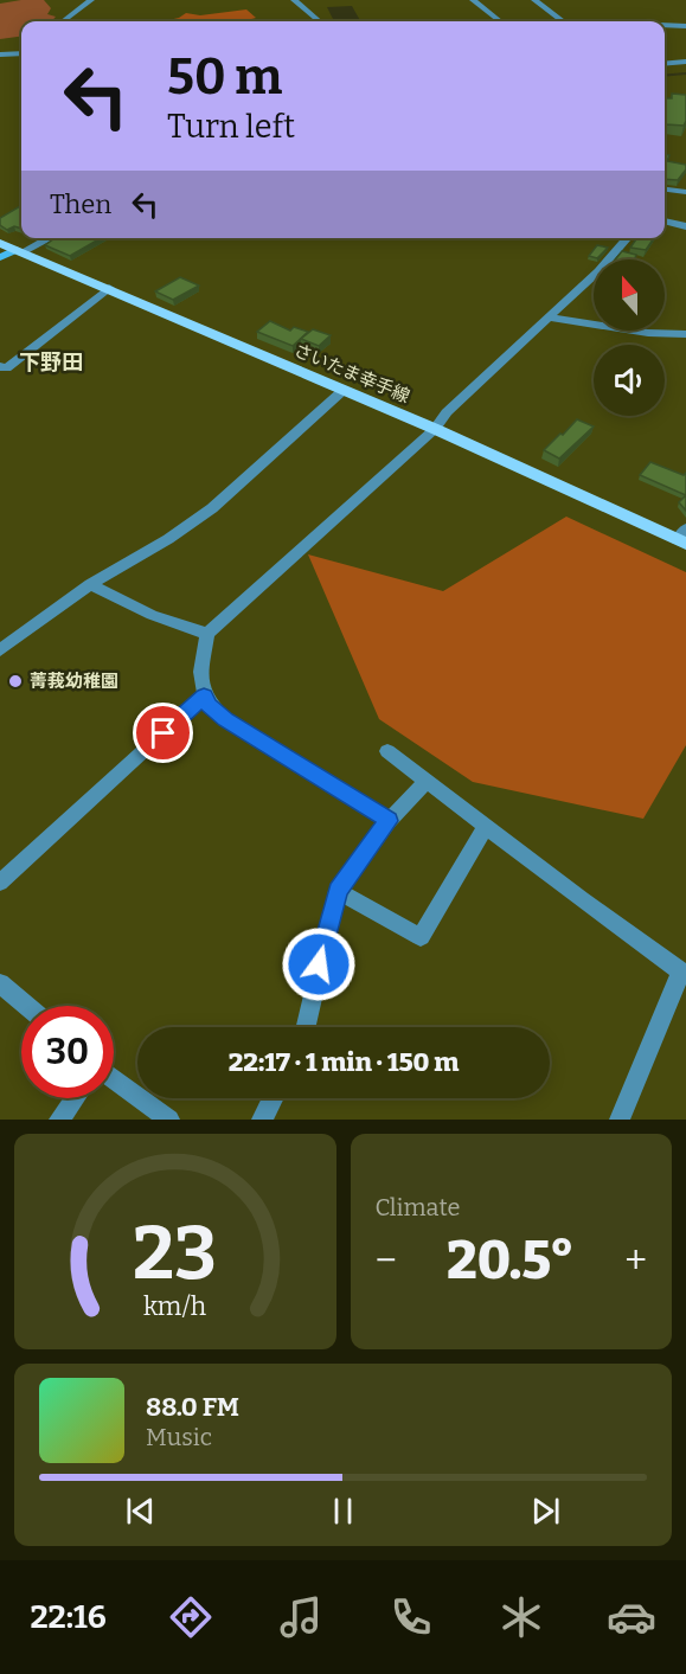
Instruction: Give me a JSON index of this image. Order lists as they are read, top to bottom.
{
  "streets": {
    "main road": ["さいたま幸手線"]
  },
  "districts": ["下野田"],
  "places": ["菁莪幼稚園"],
  "north": "top",
  "page": {
    "turn": ["50 m", "Turn left"],
    "then": "Then",
    "limit": "30",
    "trip": "22:17 · 1 min · 150 m",
    "tile": "Climate",
    "heat": ["−", "20.5°", "+"],
    "song": ["88.0 FM", "Music"],
    "tabs": "22:16",
    "gauge": ["23", "km/h"]
  }
}
